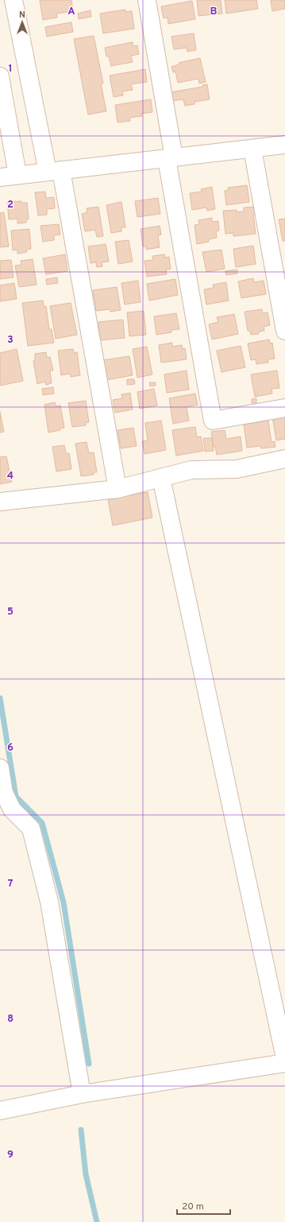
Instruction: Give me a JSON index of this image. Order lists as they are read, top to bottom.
{
  "scale_bar": "20 m",
  "north": "top",
  "grid": {
    "columns": ["A", "B"],
    "rows": [
      "1",
      "2",
      "3",
      "4",
      "5",
      "6",
      "7",
      "8",
      "9"
    ]
  }
}
